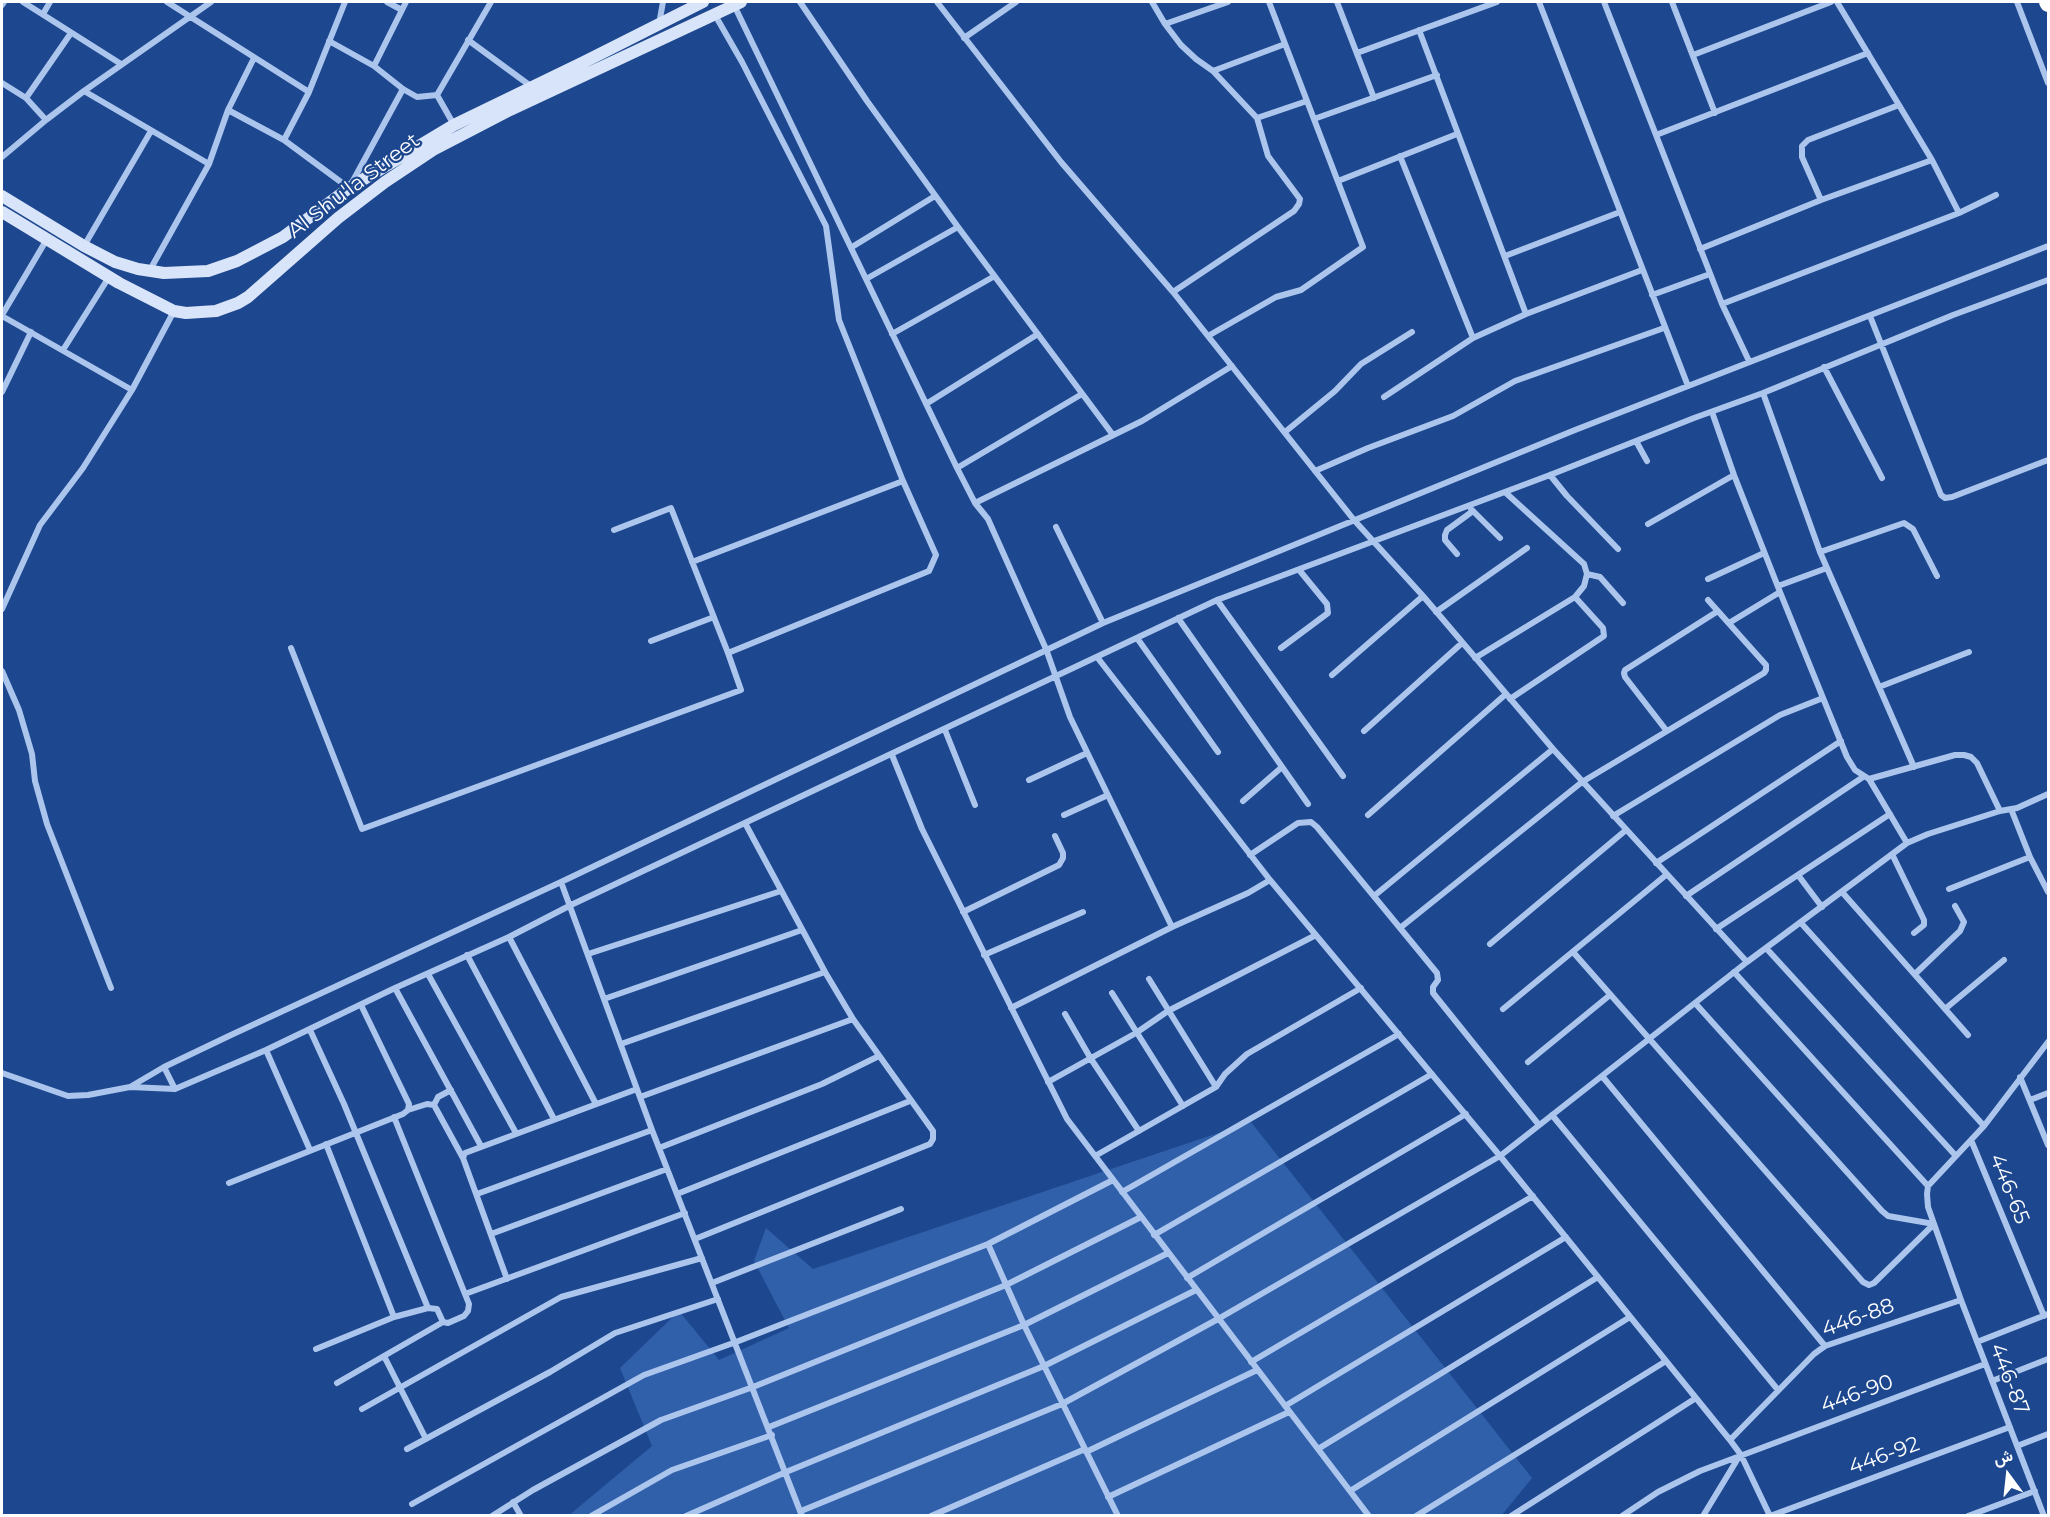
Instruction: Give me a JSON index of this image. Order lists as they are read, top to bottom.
{
  "streets": {
    "main road": ["Al Shu'la Street"],
    "street": [
      "446-65",
      "446-88",
      "446-87",
      "446-90",
      "446-92"
    ]
  },
  "crossings": [
    ["446-88", "446-87"],
    ["446-87", "446-90"],
    ["446-87", "446-92"]
  ],
  "north": "top"
}
